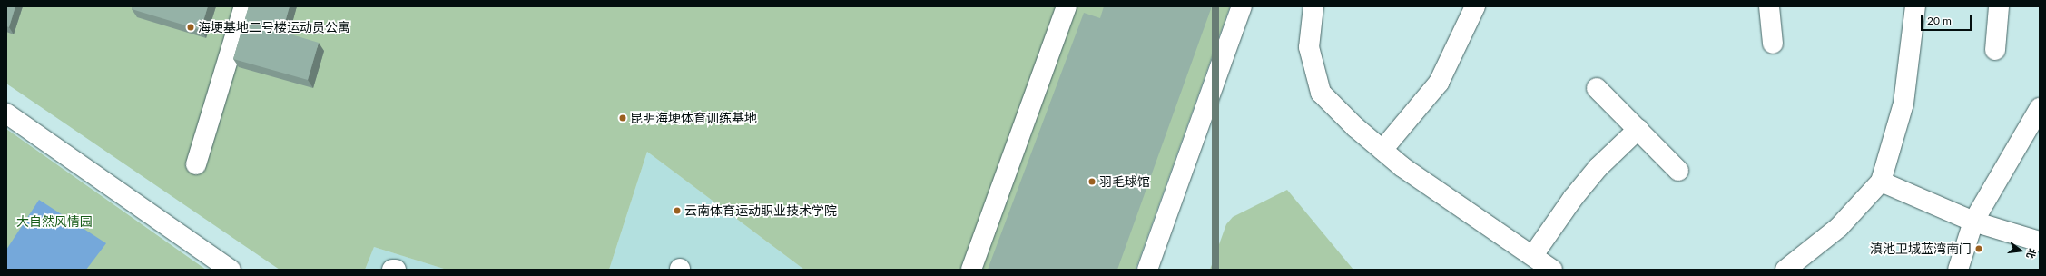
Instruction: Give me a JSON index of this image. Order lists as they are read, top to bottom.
{
  "parks": ["大自然风情园"],
  "places": [
    "海埂基地二号楼运动员公寓",
    "昆明海埂体育训练基地",
    "羽毛球馆",
    "云南体育运动职业技术学院",
    "滇池卫城蓝湾南门"
  ],
  "scale_bar": "20 m",
  "north": "right"
}
